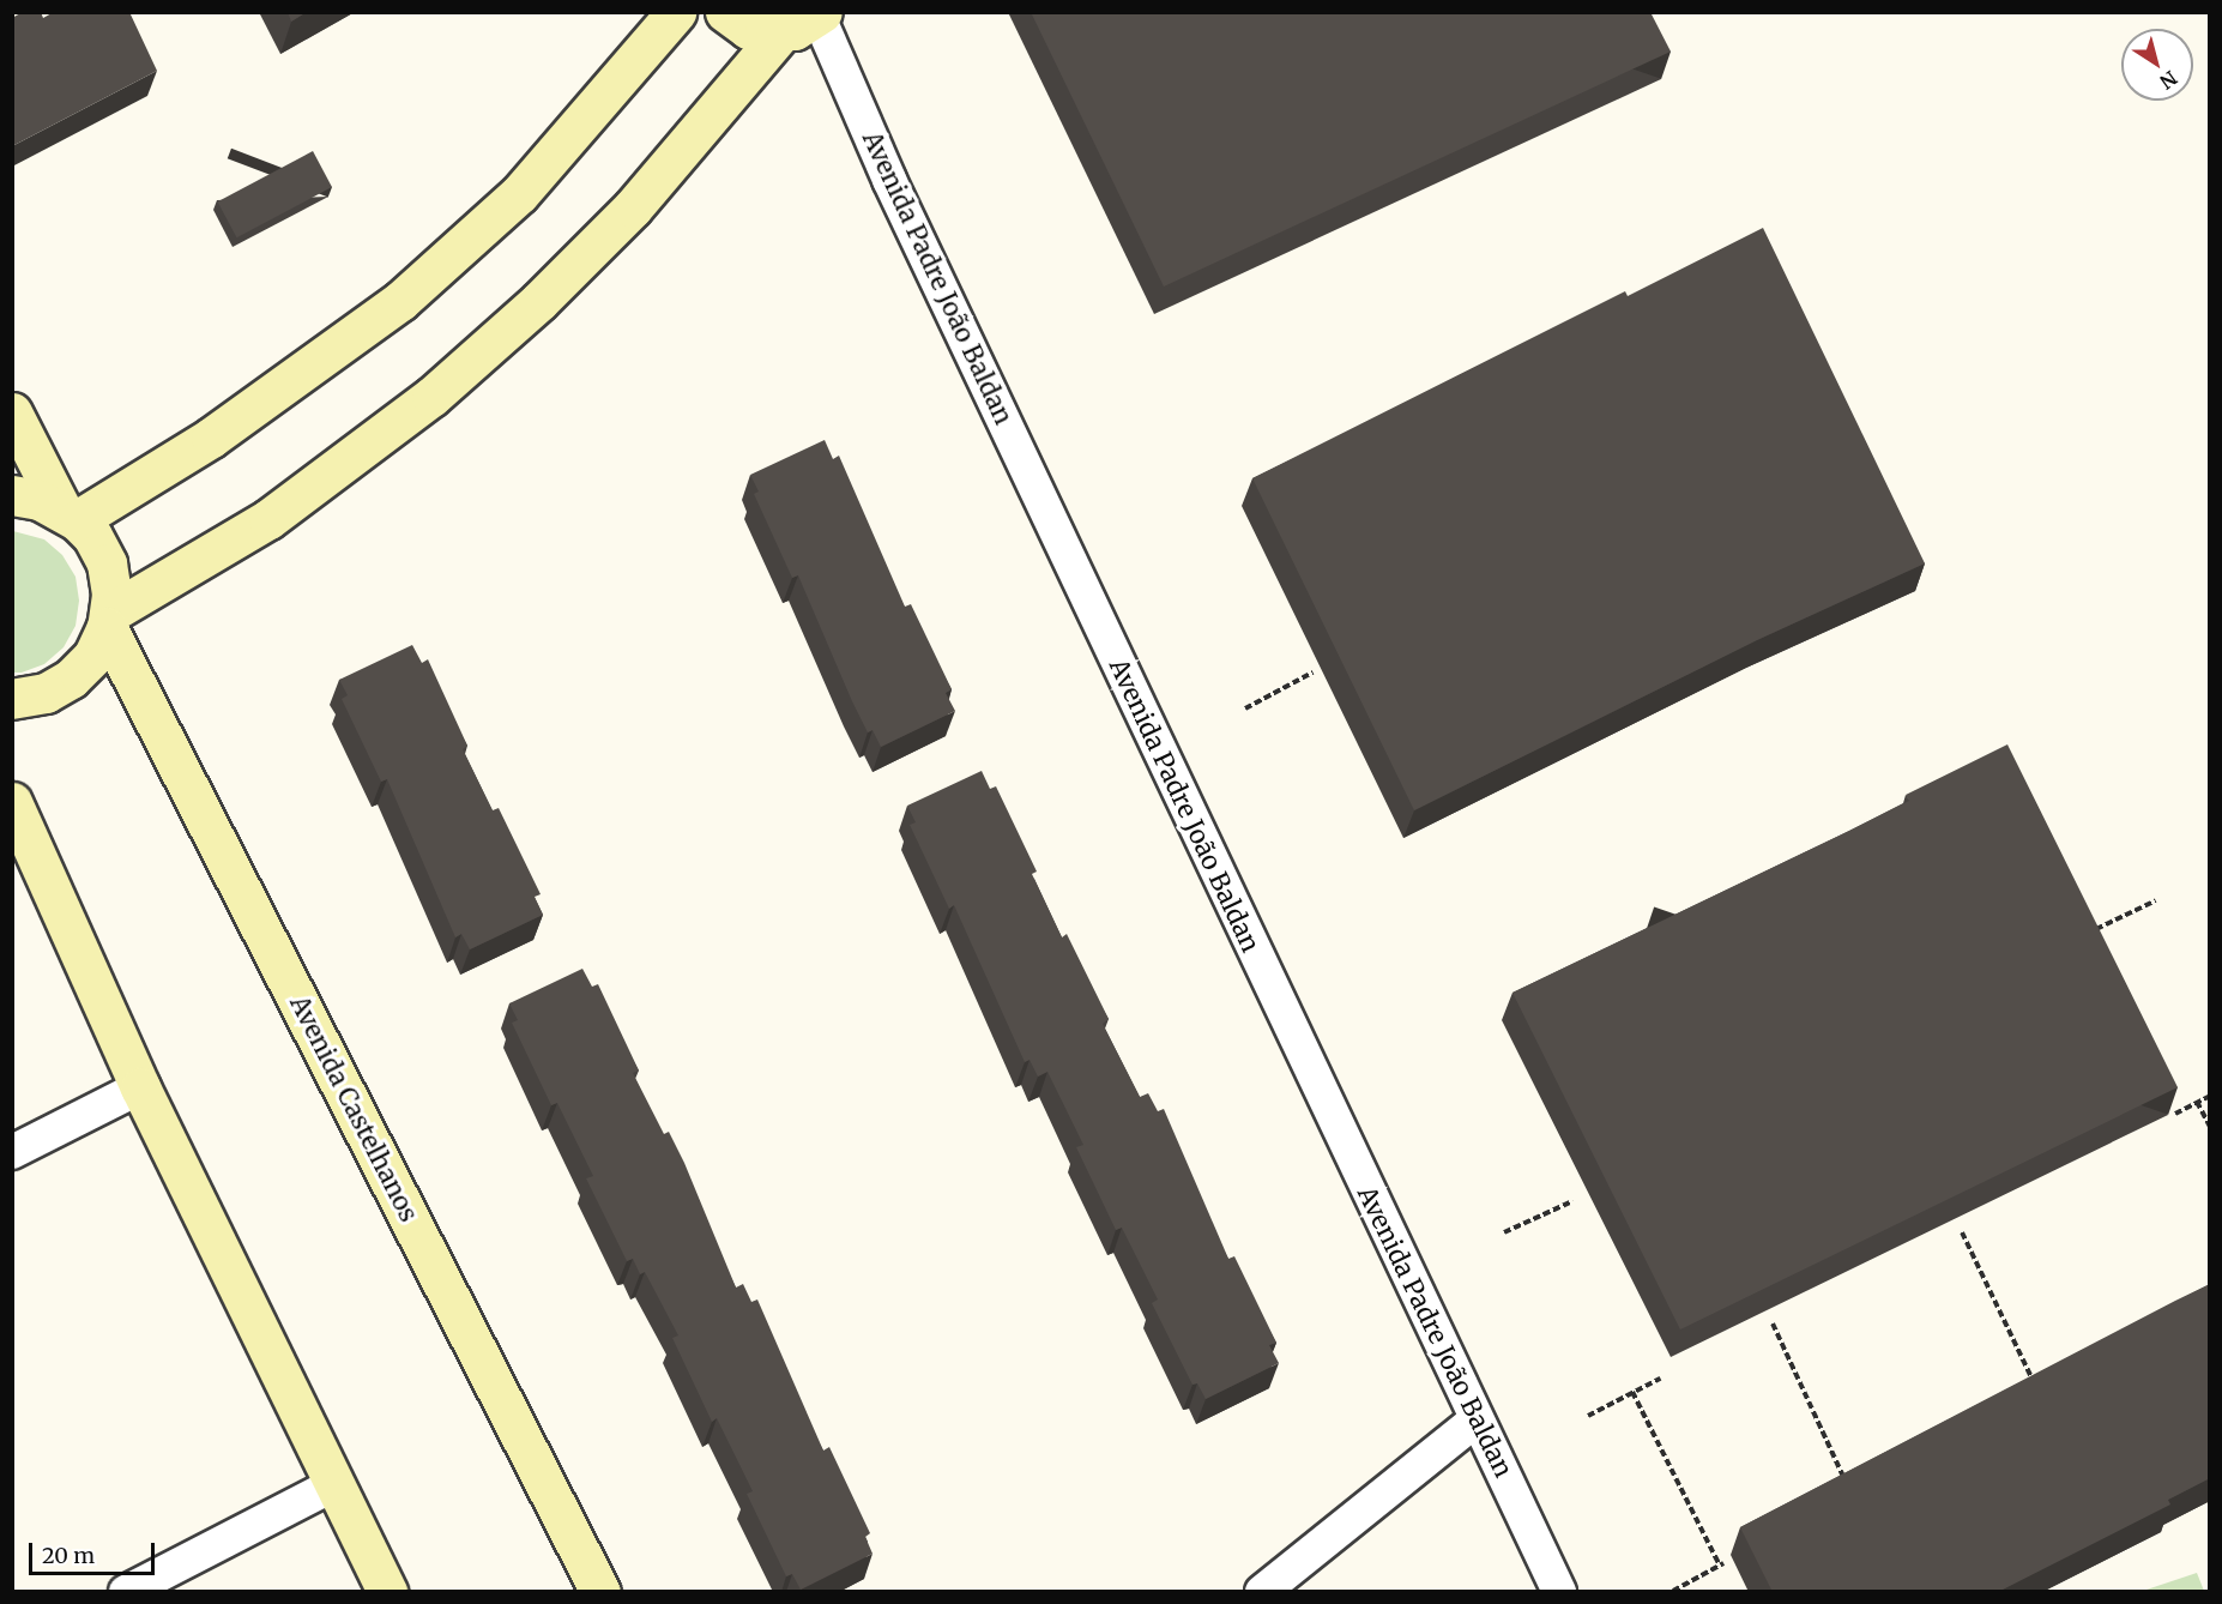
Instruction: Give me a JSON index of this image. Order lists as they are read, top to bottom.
{
  "streets": {
    "main road": ["Avenida Castelhanos"],
    "street": ["Avenida Padre João Baldan"]
  },
  "scale_bar": "20 m",
  "north": "bottom right"
}
